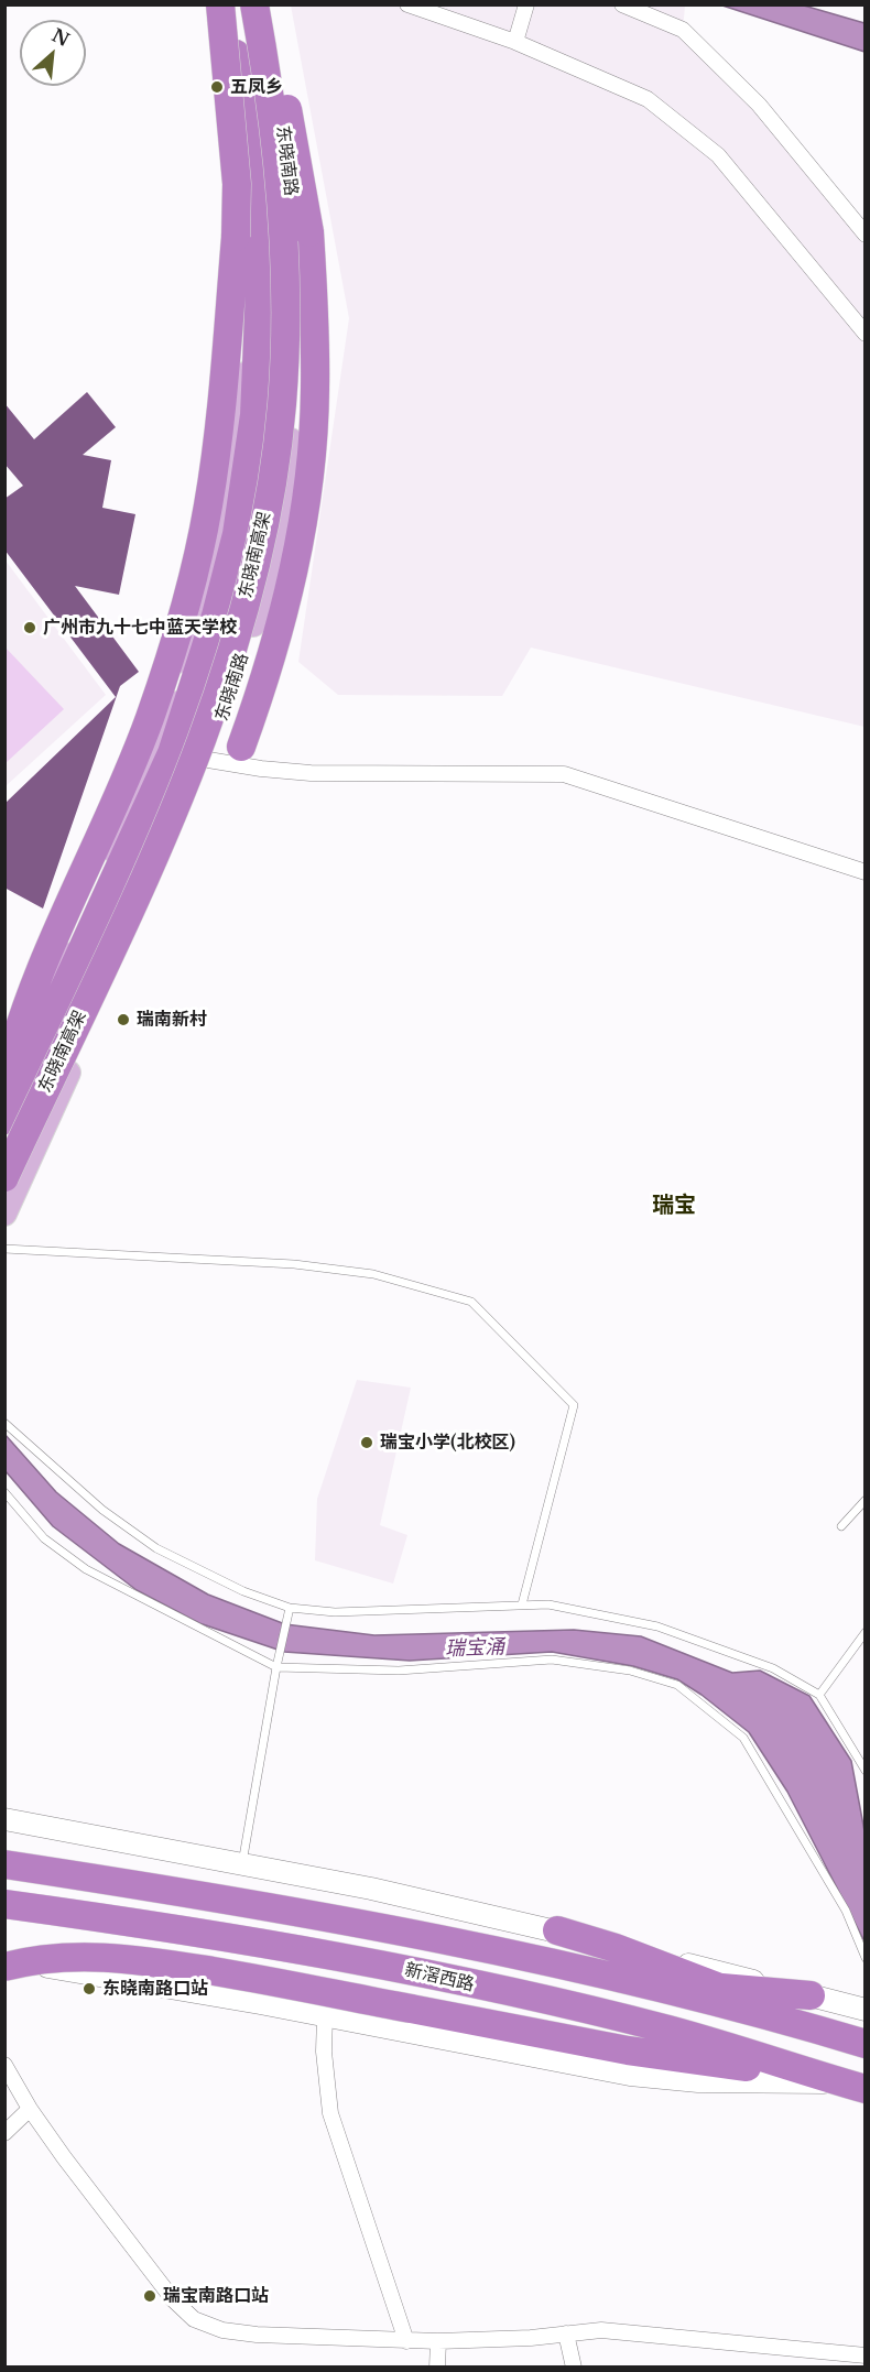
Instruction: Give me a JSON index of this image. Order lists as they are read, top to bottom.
{
  "streets": {
    "highway": ["东晓南高架", "新滘西路"],
    "main road": ["东晓南路"]
  },
  "districts": ["瑞宝"],
  "water": ["瑞宝涌"],
  "places": [
    "五凤乡",
    "广州市九十七中蓝天学校",
    "瑞南新村",
    "瑞宝小学(北校区)",
    "东晓南路口站",
    "瑞宝南路口站"
  ],
  "north": "top right"
}
